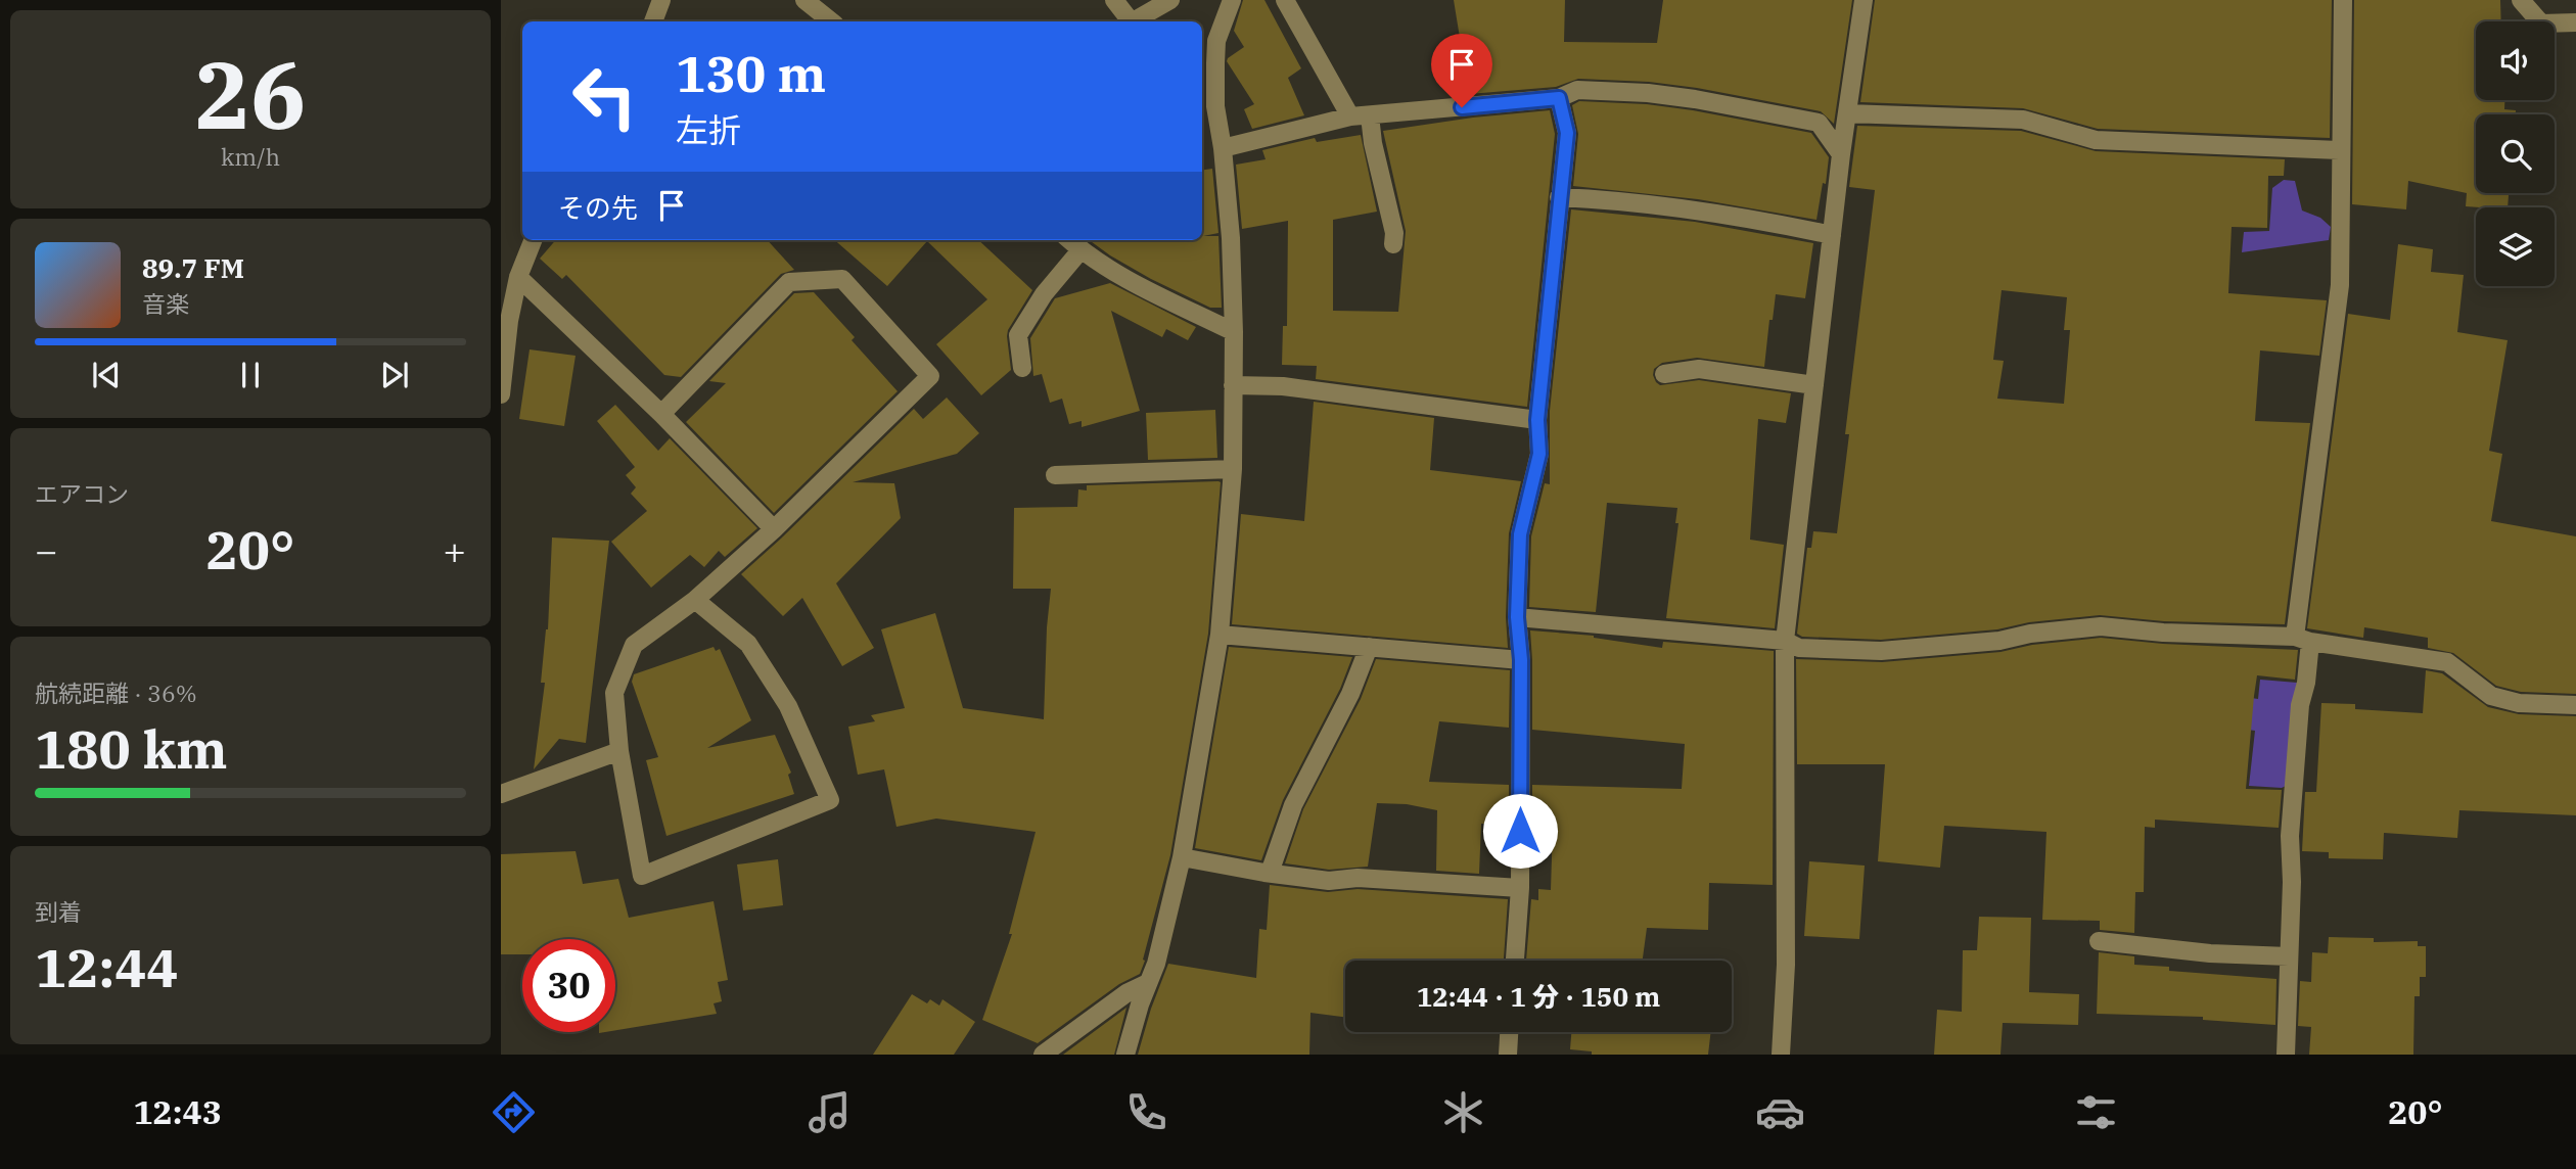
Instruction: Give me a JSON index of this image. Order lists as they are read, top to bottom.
{
  "page": {
    "tile": [
      ["26", "km/h"],
      "エアコン",
      ["航続距離 · 36%", "180 km"],
      ["到着", "12:44"]
    ],
    "turn": ["130 m", "左折"],
    "then": "その先",
    "song": ["89.7 FM", "音楽"],
    "heat": ["−", "20°", "+"],
    "limit": "30",
    "trip": "12:44 · 1 分 · 150 m",
    "tabs": ["12:43", "20°"]
  }
}
